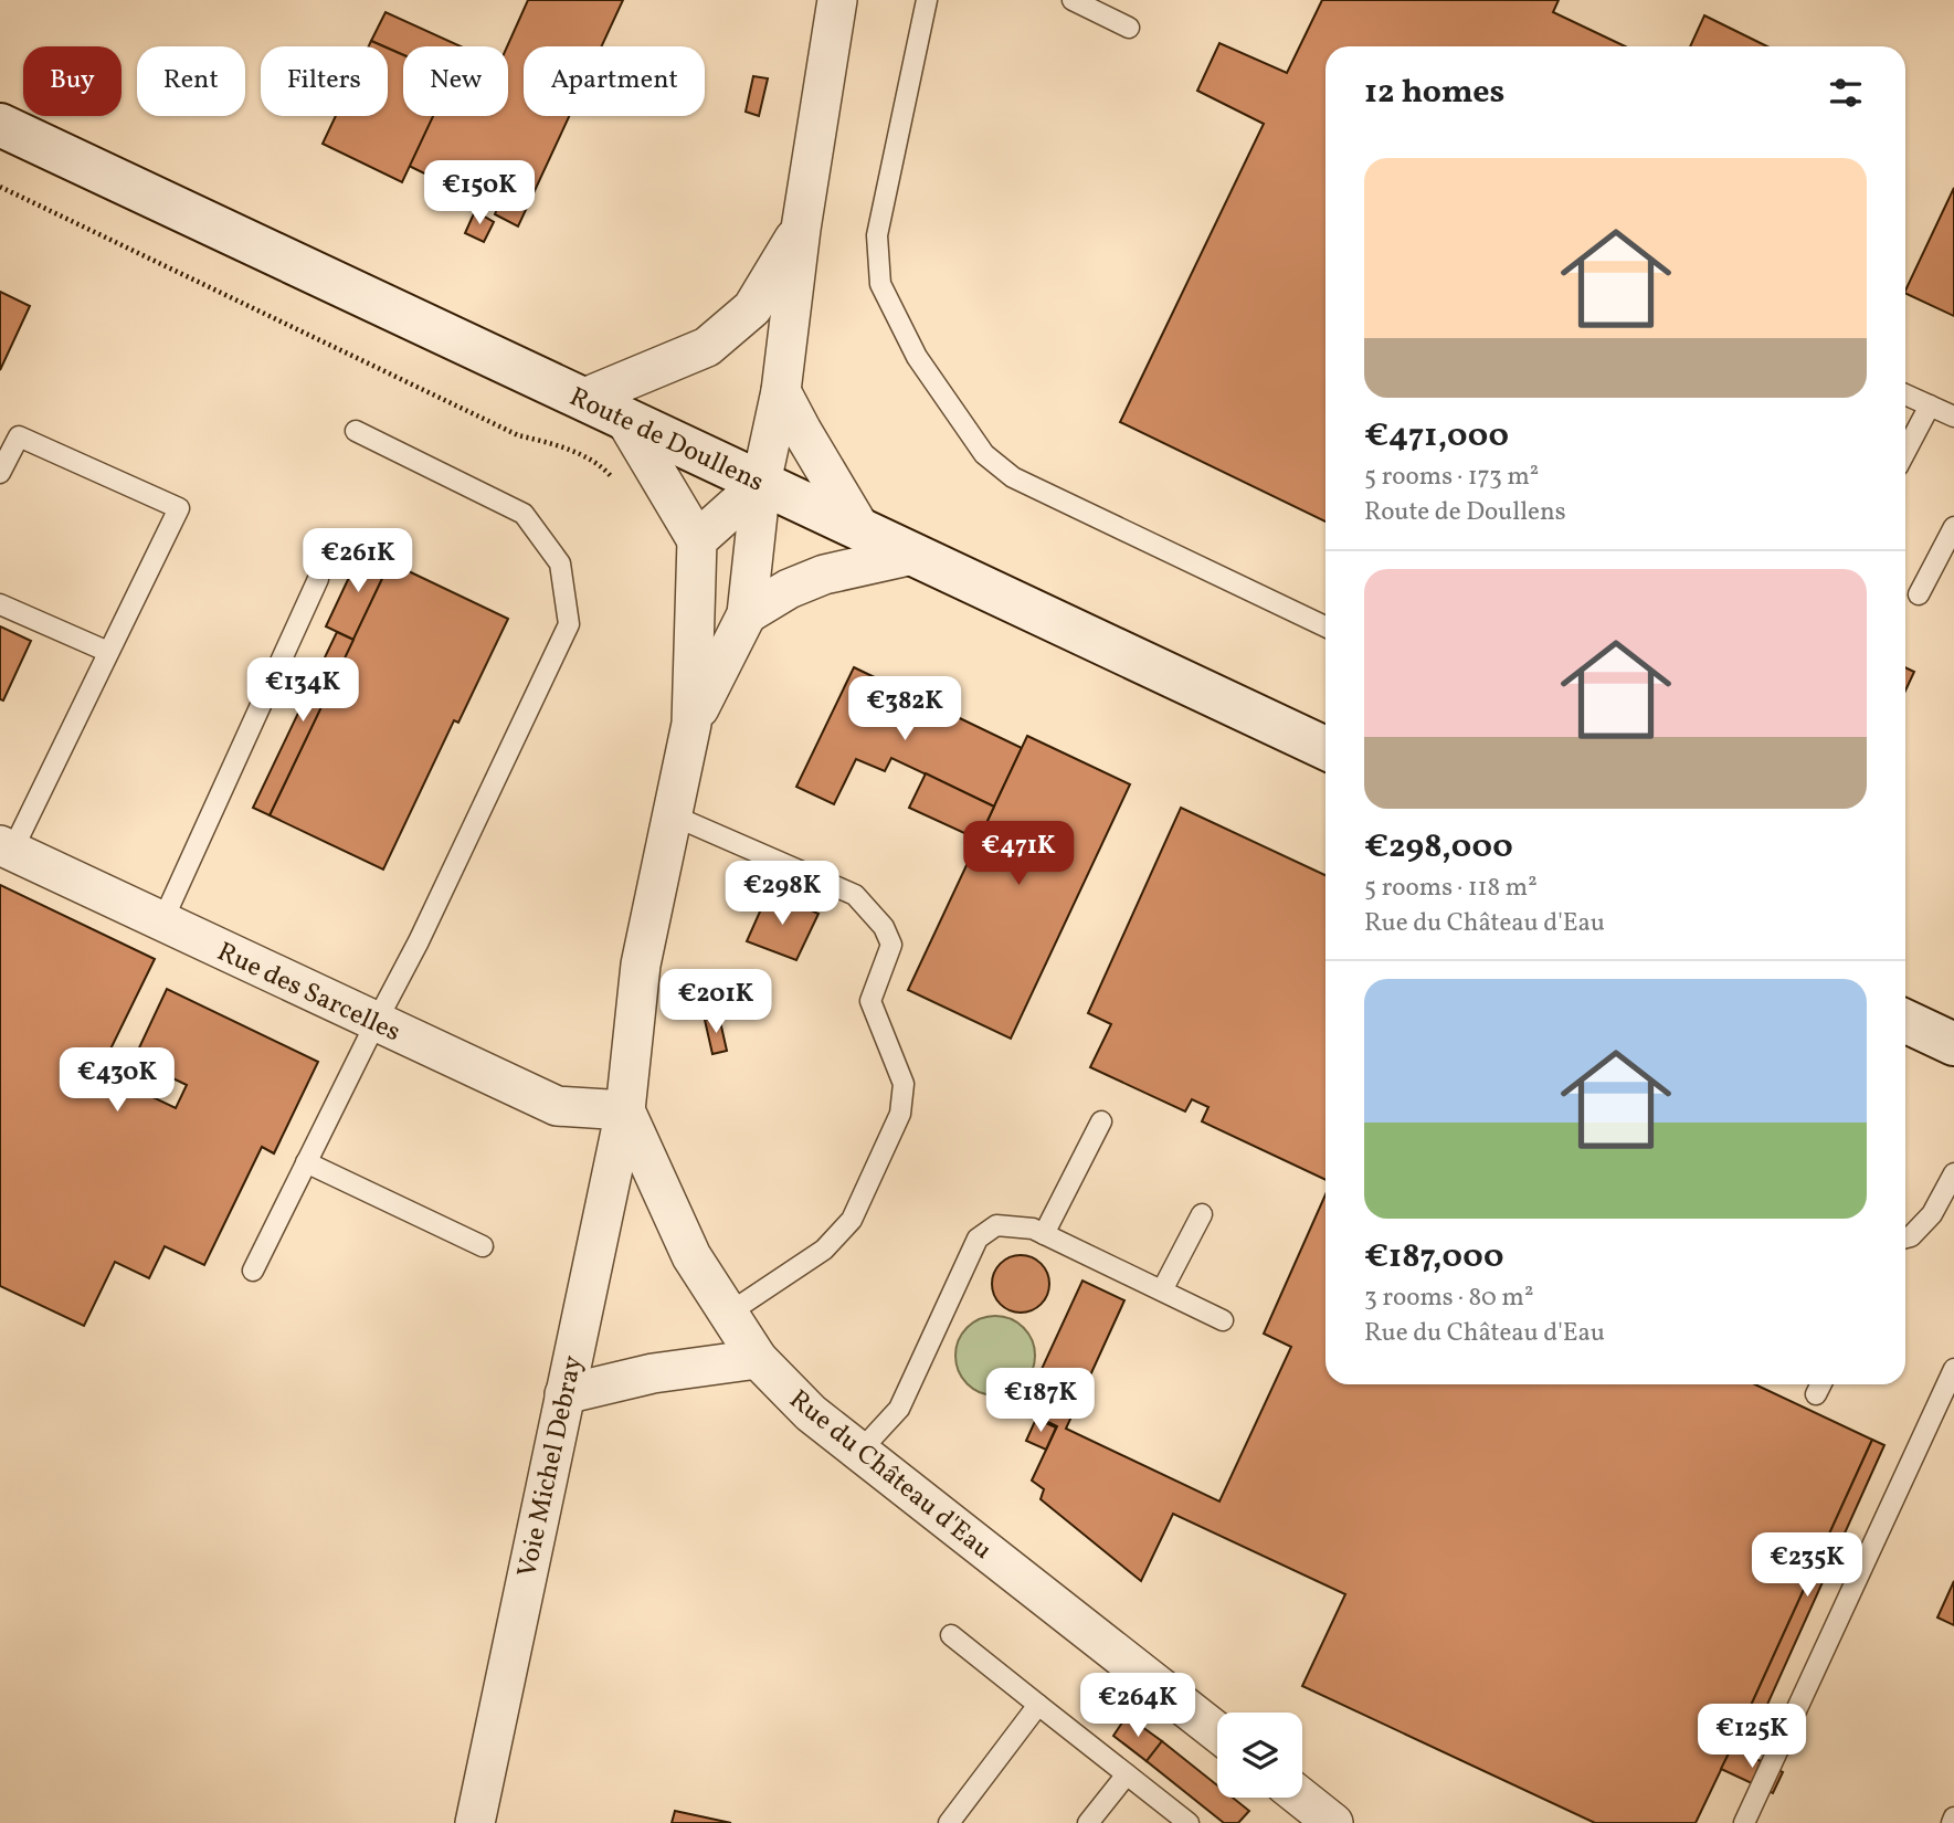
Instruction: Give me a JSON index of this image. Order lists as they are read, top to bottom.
{
  "streets": {
    "street": [
      "Route de Doullens",
      "Rue des Sarcelles",
      "Voie Michel Debray",
      "Rue du Château d'Eau"
    ]
  },
  "crossings": [
    ["Rue des Sarcelles", "Voie Michel Debray"],
    ["Rue des Sarcelles", "Rue du Château d'Eau"],
    ["Voie Michel Debray", "Rue du Château d'Eau"]
  ],
  "page": {
    "chip": [
      "Buy",
      "Rent",
      "Filters",
      "New",
      "Apartment"
    ],
    "heading": "12 homes",
    "list": [
      {
        "name": "€471,000",
        "note": "5 rooms · 173 m² · Route de Doullens"
      },
      {
        "name": "€298,000",
        "note": "5 rooms · 118 m² · Rue du Château d'Eau"
      },
      {
        "name": "€187,000",
        "note": "3 rooms · 80 m² · Rue du Château d'Eau"
      }
    ],
    "price": [
      "€150K",
      "€261K",
      "€134K",
      "€382K",
      "€471K",
      "€298K",
      "€201K",
      "€430K",
      "€187K",
      "€235K",
      "€264K",
      "€125K"
    ]
  }
}
